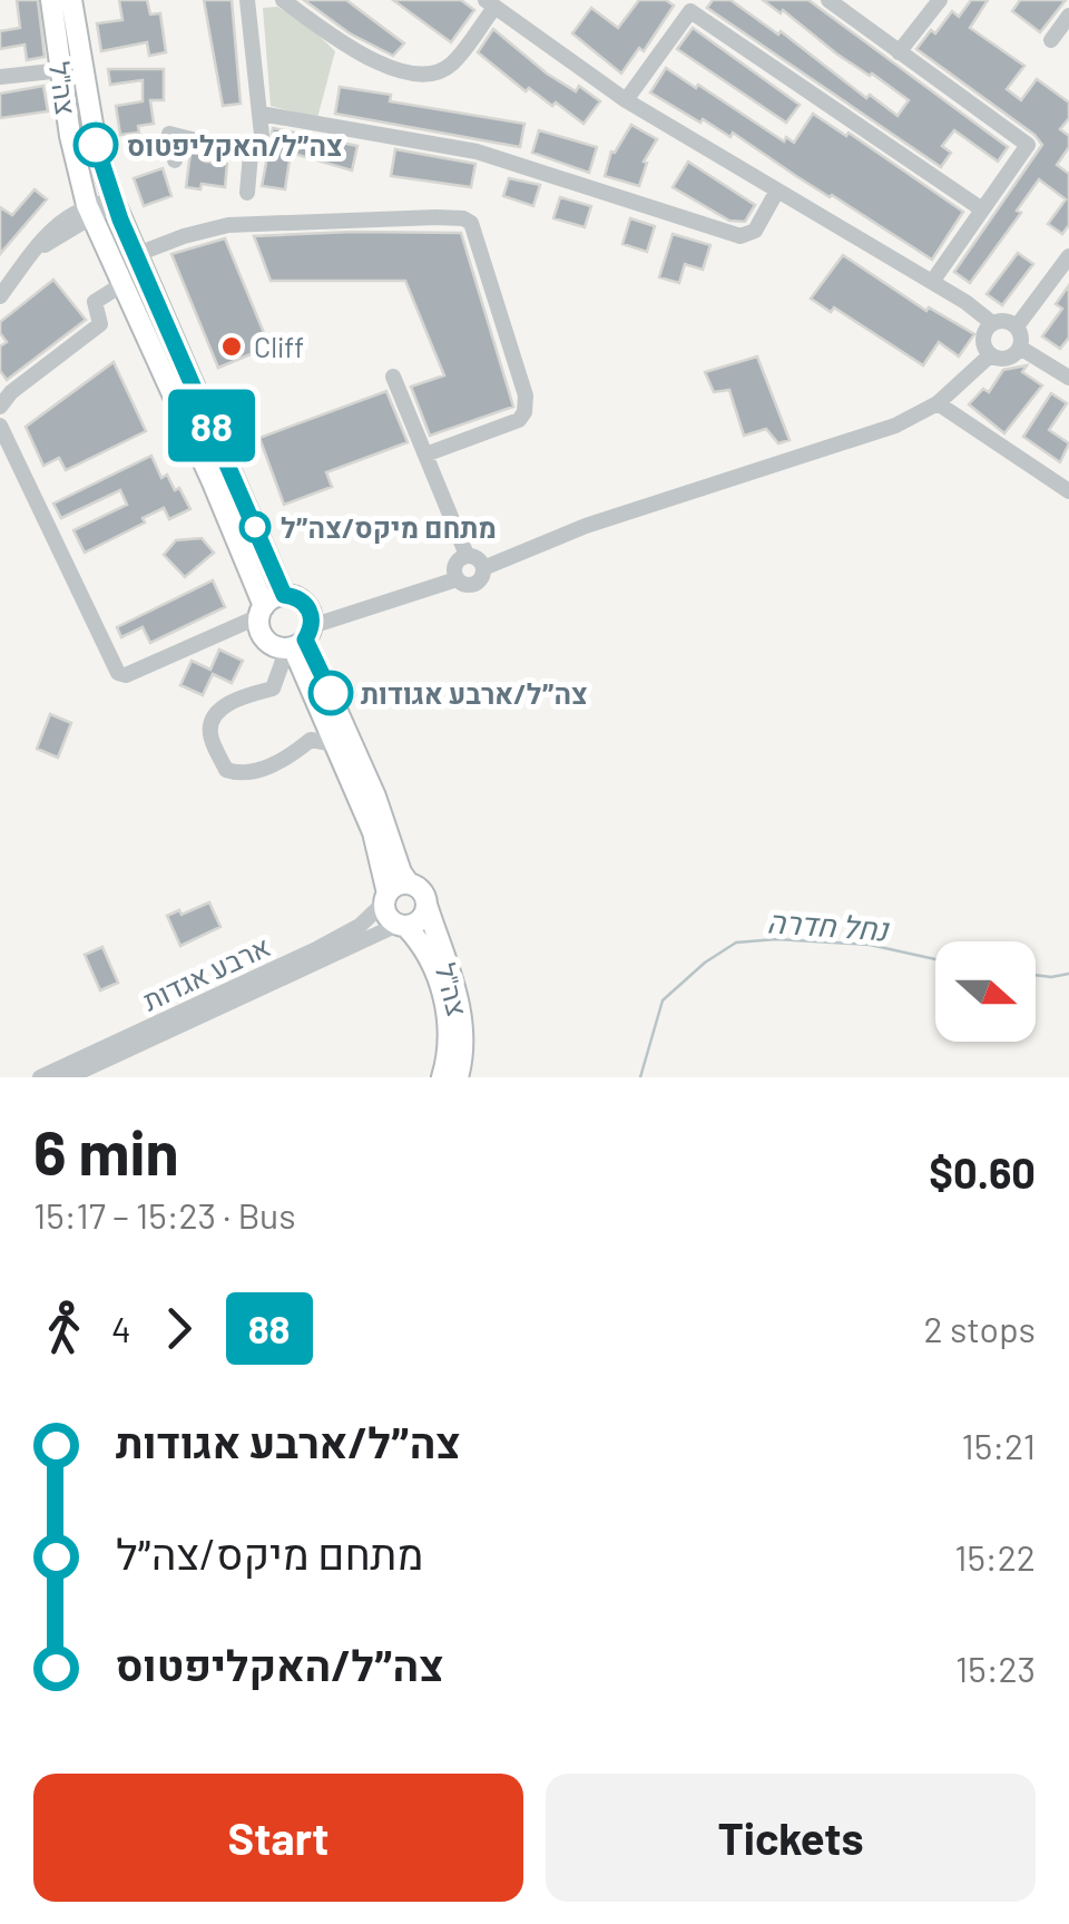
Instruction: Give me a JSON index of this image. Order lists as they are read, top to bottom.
{
  "streets": {
    "main road": ["צה\"ל"],
    "street": ["ארבע אגדות"]
  },
  "crossings": [
    ["צה\"ל", "ארבע אגדות"]
  ],
  "water": ["נחל חדרה"],
  "places": [
    "צה״ל/האקליפטוס",
    "Cliff",
    "מתחם מיקס/צה״ל",
    "צה״ל/ארבע אגודות"
  ],
  "lines": ["bus line 88"],
  "north": "right",
  "page": {
    "on_map": "88",
    "heading": ["6 min", "15:17 – 15:23 · Bus", "$0.60"],
    "legs": ["4", "88", "2 stops"],
    "list": [
      {
        "name": "צה״ל/ארבע אגודות",
        "value": "15:21"
      },
      {
        "name": "מתחם מיקס/צה״ל",
        "value": "15:22"
      },
      {
        "name": "צה״ל/האקליפטוס",
        "value": "15:23"
      }
    ],
    "buttons": ["Start", "Tickets"]
  }
}
